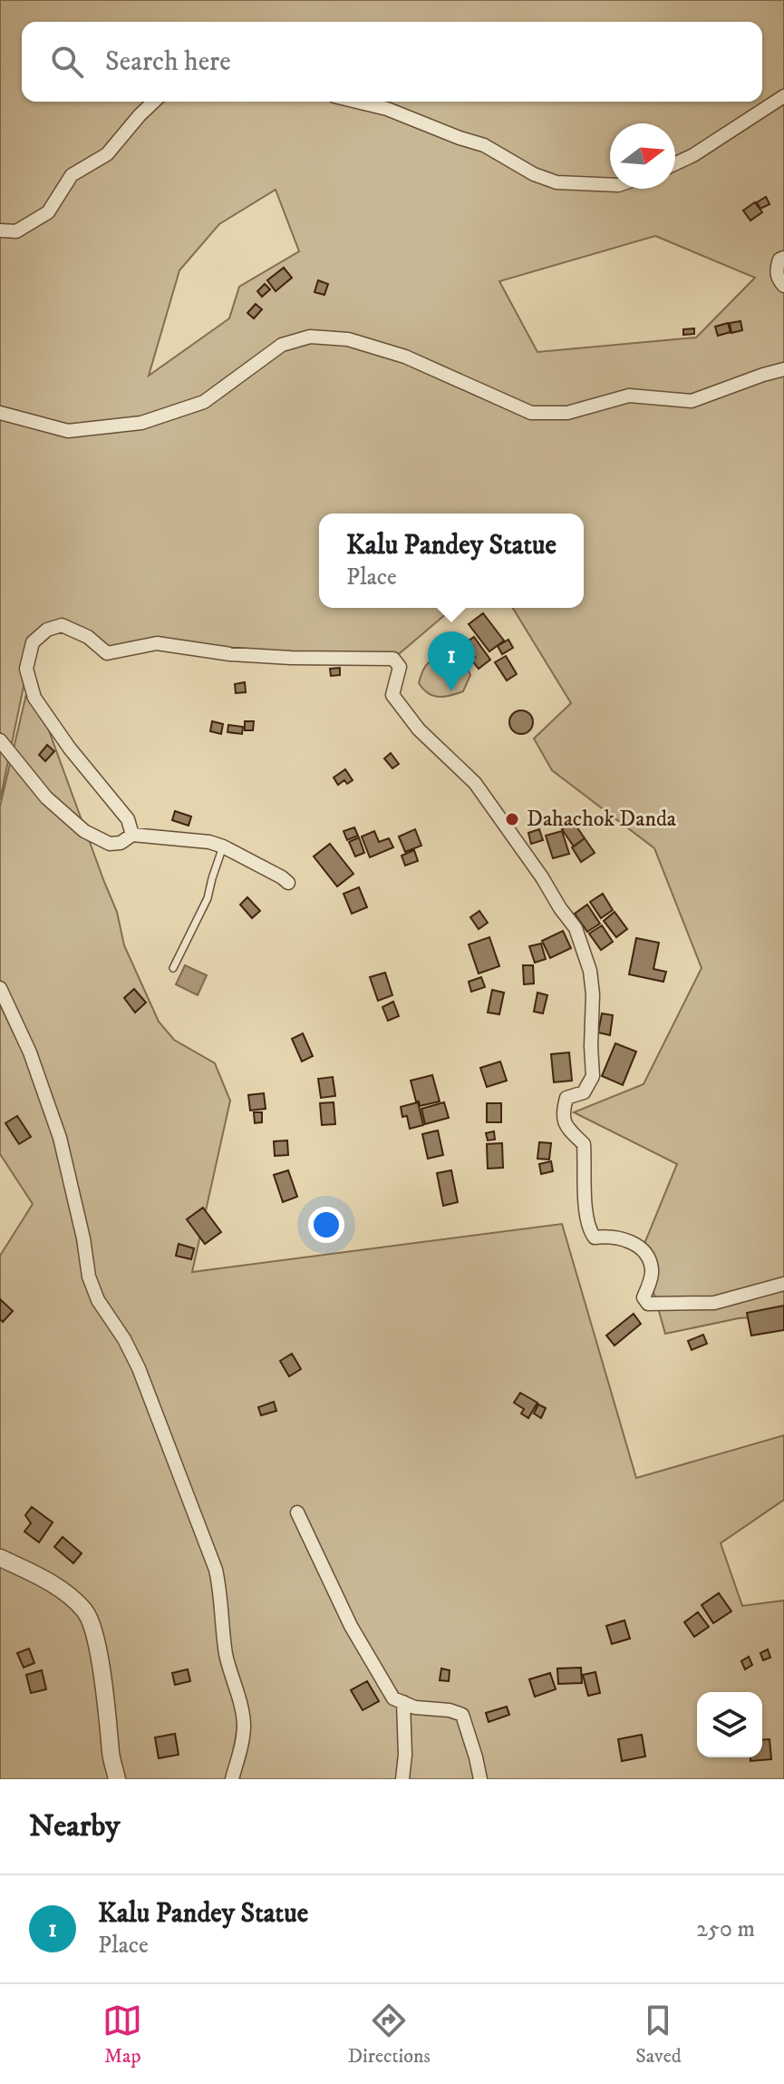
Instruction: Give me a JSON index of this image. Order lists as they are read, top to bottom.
{
  "places": ["Dahachok Danda"],
  "north": "right",
  "page": {
    "search": "Search here",
    "popup": ["Kalu Pandey Statue", "Place"],
    "pins": "1",
    "heading": "Nearby",
    "list": [
      {
        "mark": "1",
        "name": "Kalu Pandey Statue",
        "note": "Place",
        "value": "250 m"
      }
    ],
    "nav": ["Map", "Directions", "Saved"]
  }
}
